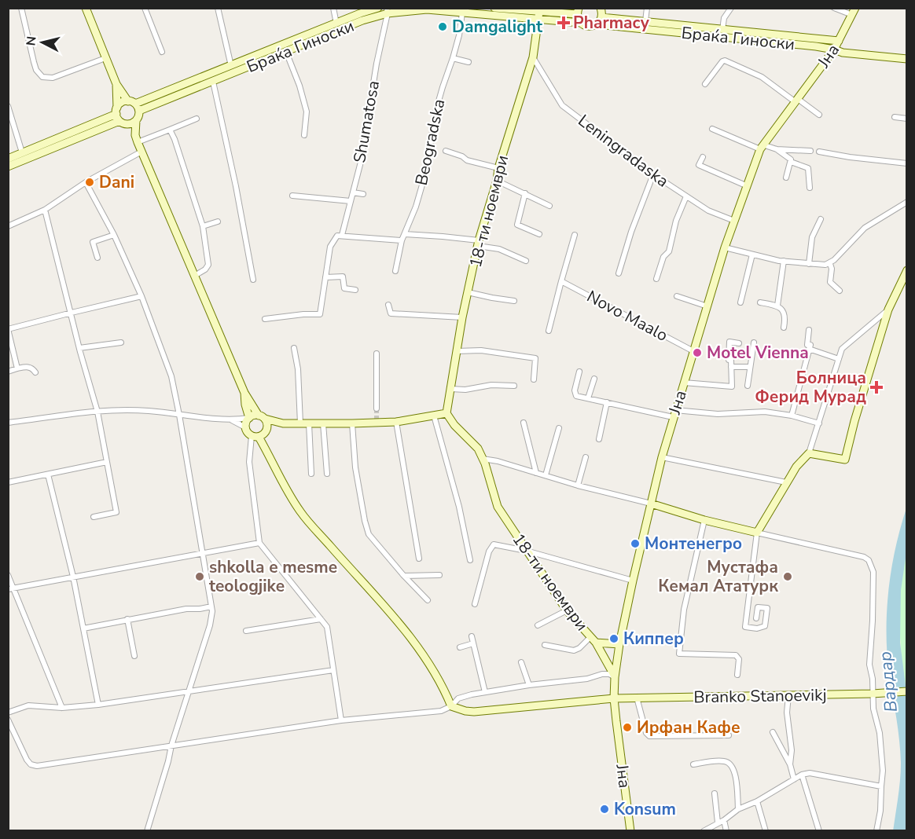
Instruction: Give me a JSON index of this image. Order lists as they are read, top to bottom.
{
  "streets": {
    "street": [
      "Браќа Гиноски",
      "Јна",
      "Shumatosa",
      "Beogradska",
      "Leningradaska",
      "18-ти ноември",
      "Novo Maalo",
      "Branko Stanoevikj"
    ]
  },
  "crossings": [
    ["Браќа Гиноски", "Јна"],
    ["Браќа Гиноски", "Shumatosa"],
    ["Браќа Гиноски", "Beogradska"],
    ["Браќа Гиноски", "18-ти ноември"],
    ["Јна", "Leningradaska"],
    ["Јна", "18-ти ноември"],
    ["Јна", "Novo Maalo"],
    ["Јна", "Branko Stanoevikj"],
    ["Leningradaska", "18-ти ноември"]
  ],
  "water": ["Вардар"],
  "places": {
    "health": ["Pharmacy", "Болница Ферид Мурад"],
    "other": [
      "Damgalight",
      "Dani",
      "Motel Vienna",
      "Монтенегро",
      "shkolla e mesme teologjike",
      "Мустафа Кемал Ататурк",
      "Киппер",
      "Ирфан Кафе",
      "Konsum"
    ]
  },
  "north": "left"
}
